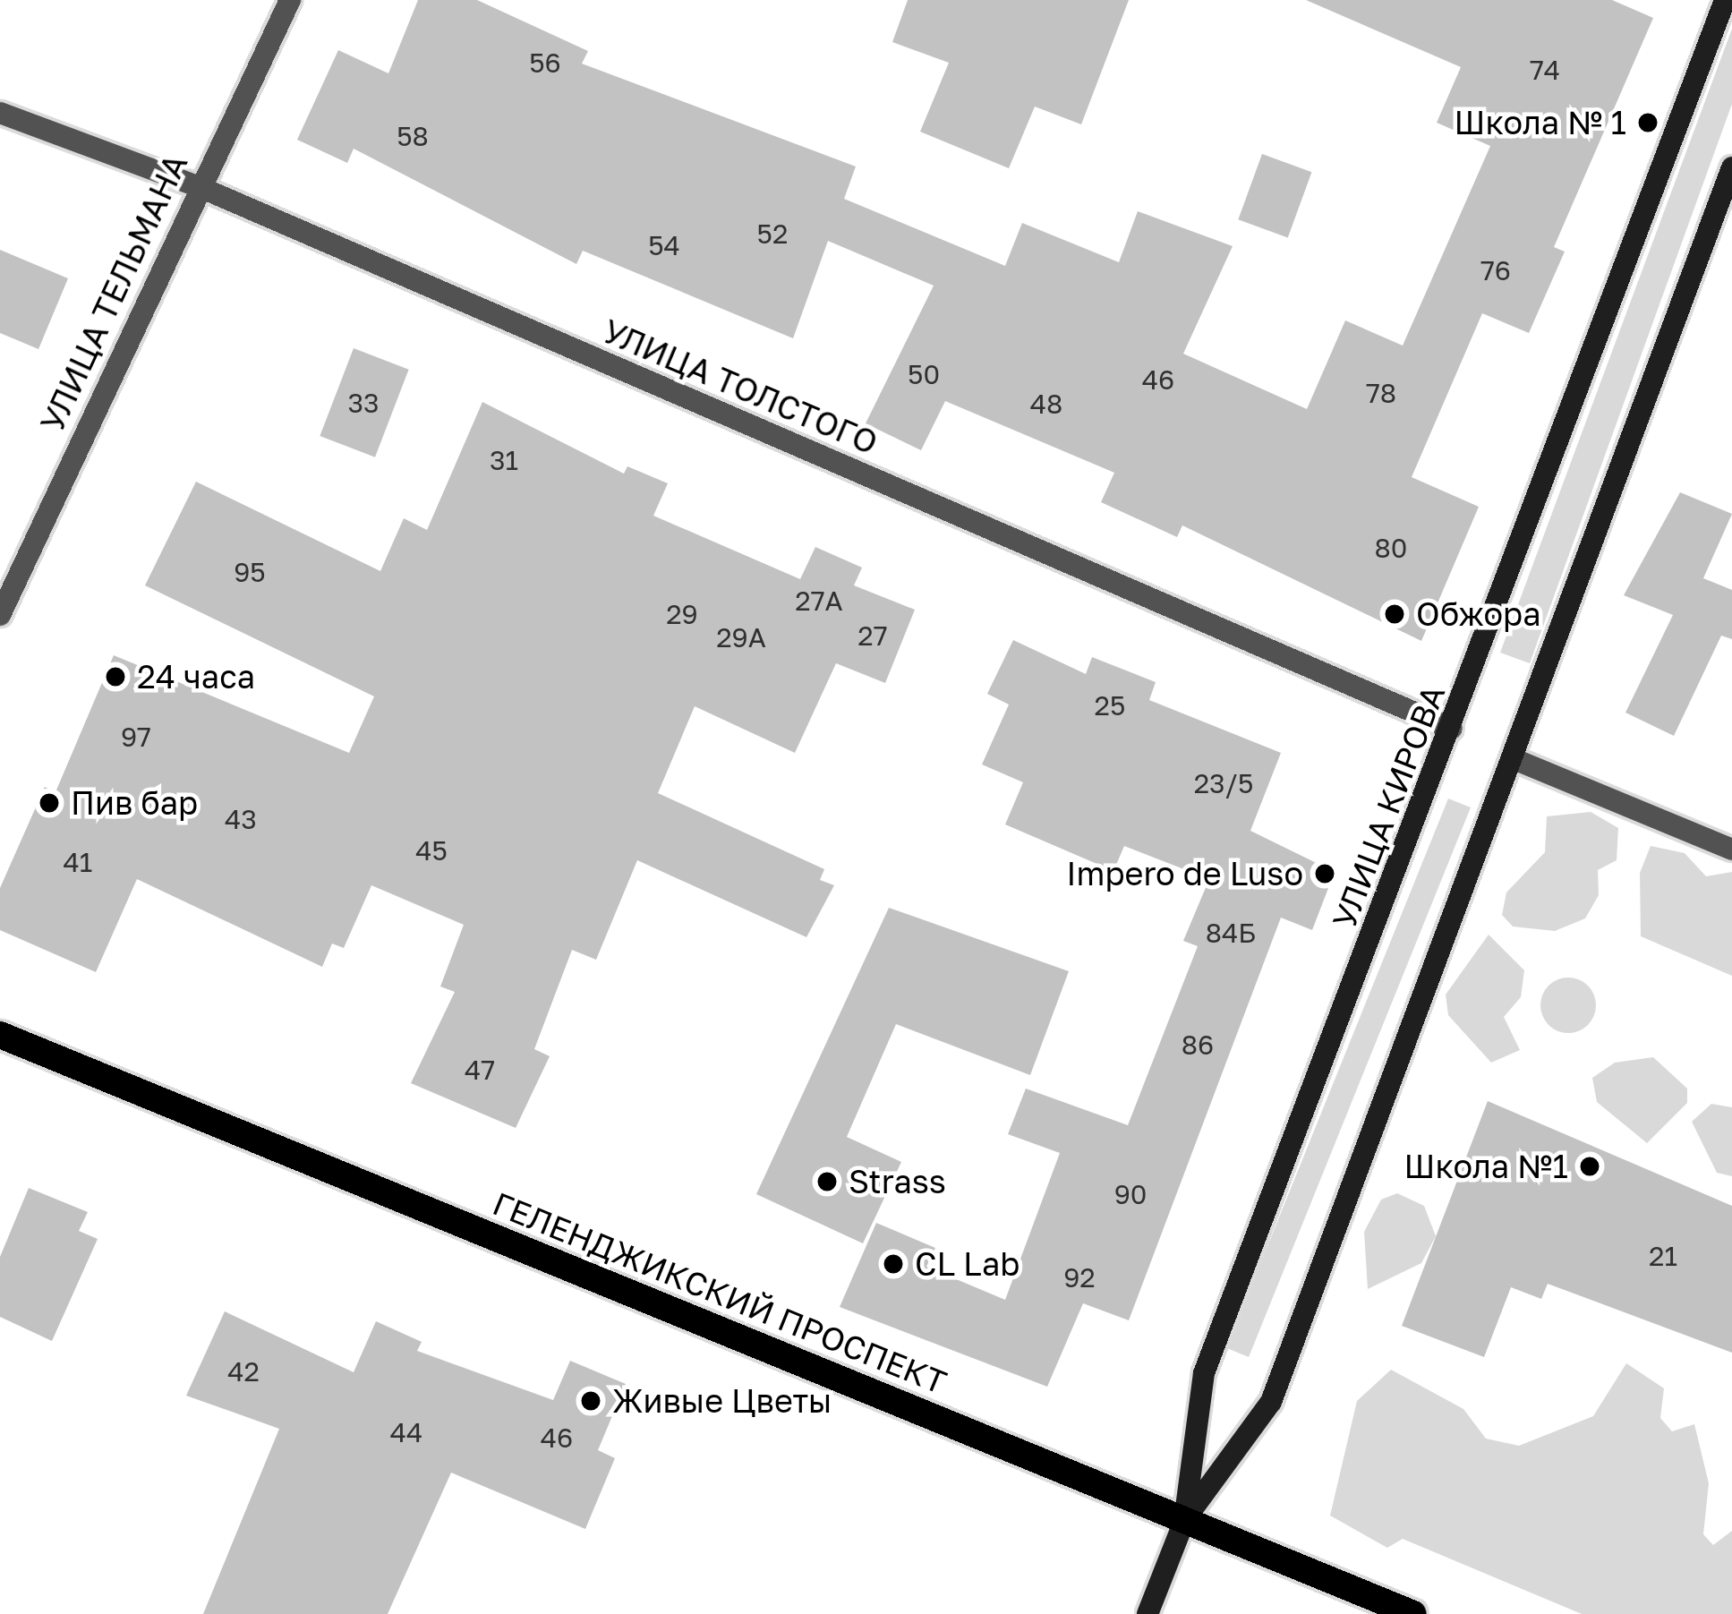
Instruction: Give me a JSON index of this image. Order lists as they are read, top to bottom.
{
  "streets": {
    "main road": ["УЛИЦА КИРОВА", "ГЕЛЕНДЖИКСКИЙ ПРОСПЕКТ"],
    "street": ["УЛИЦА ТЕЛЬМАНА", "УЛИЦА ТОЛСТОГО"]
  },
  "crossings": [
    ["УЛИЦА ТЕЛЬМАНА", "УЛИЦА ТОЛСТОГО"],
    ["УЛИЦА ТОЛСТОГО", "УЛИЦА КИРОВА"],
    ["УЛИЦА КИРОВА", "ГЕЛЕНДЖИКСКИЙ ПРОСПЕКТ"]
  ],
  "places": [
    "Школа № 1",
    "Обжора",
    "24 часа",
    "Пив бар",
    "Impero de Luso",
    "Школа №1",
    "Strass",
    "CL Lab",
    "Живые Цветы"
  ],
  "house_numbers": [
    "56",
    "74",
    "58",
    "52",
    "54",
    "76",
    "50",
    "46",
    "78",
    "33",
    "48",
    "31",
    "80",
    "95",
    "27А",
    "29",
    "27",
    "29А",
    "25",
    "97",
    "23/5",
    "43",
    "45",
    "41",
    "84Б",
    "86",
    "47",
    "90",
    "21",
    "92",
    "42",
    "44",
    "46"
  ]
}
